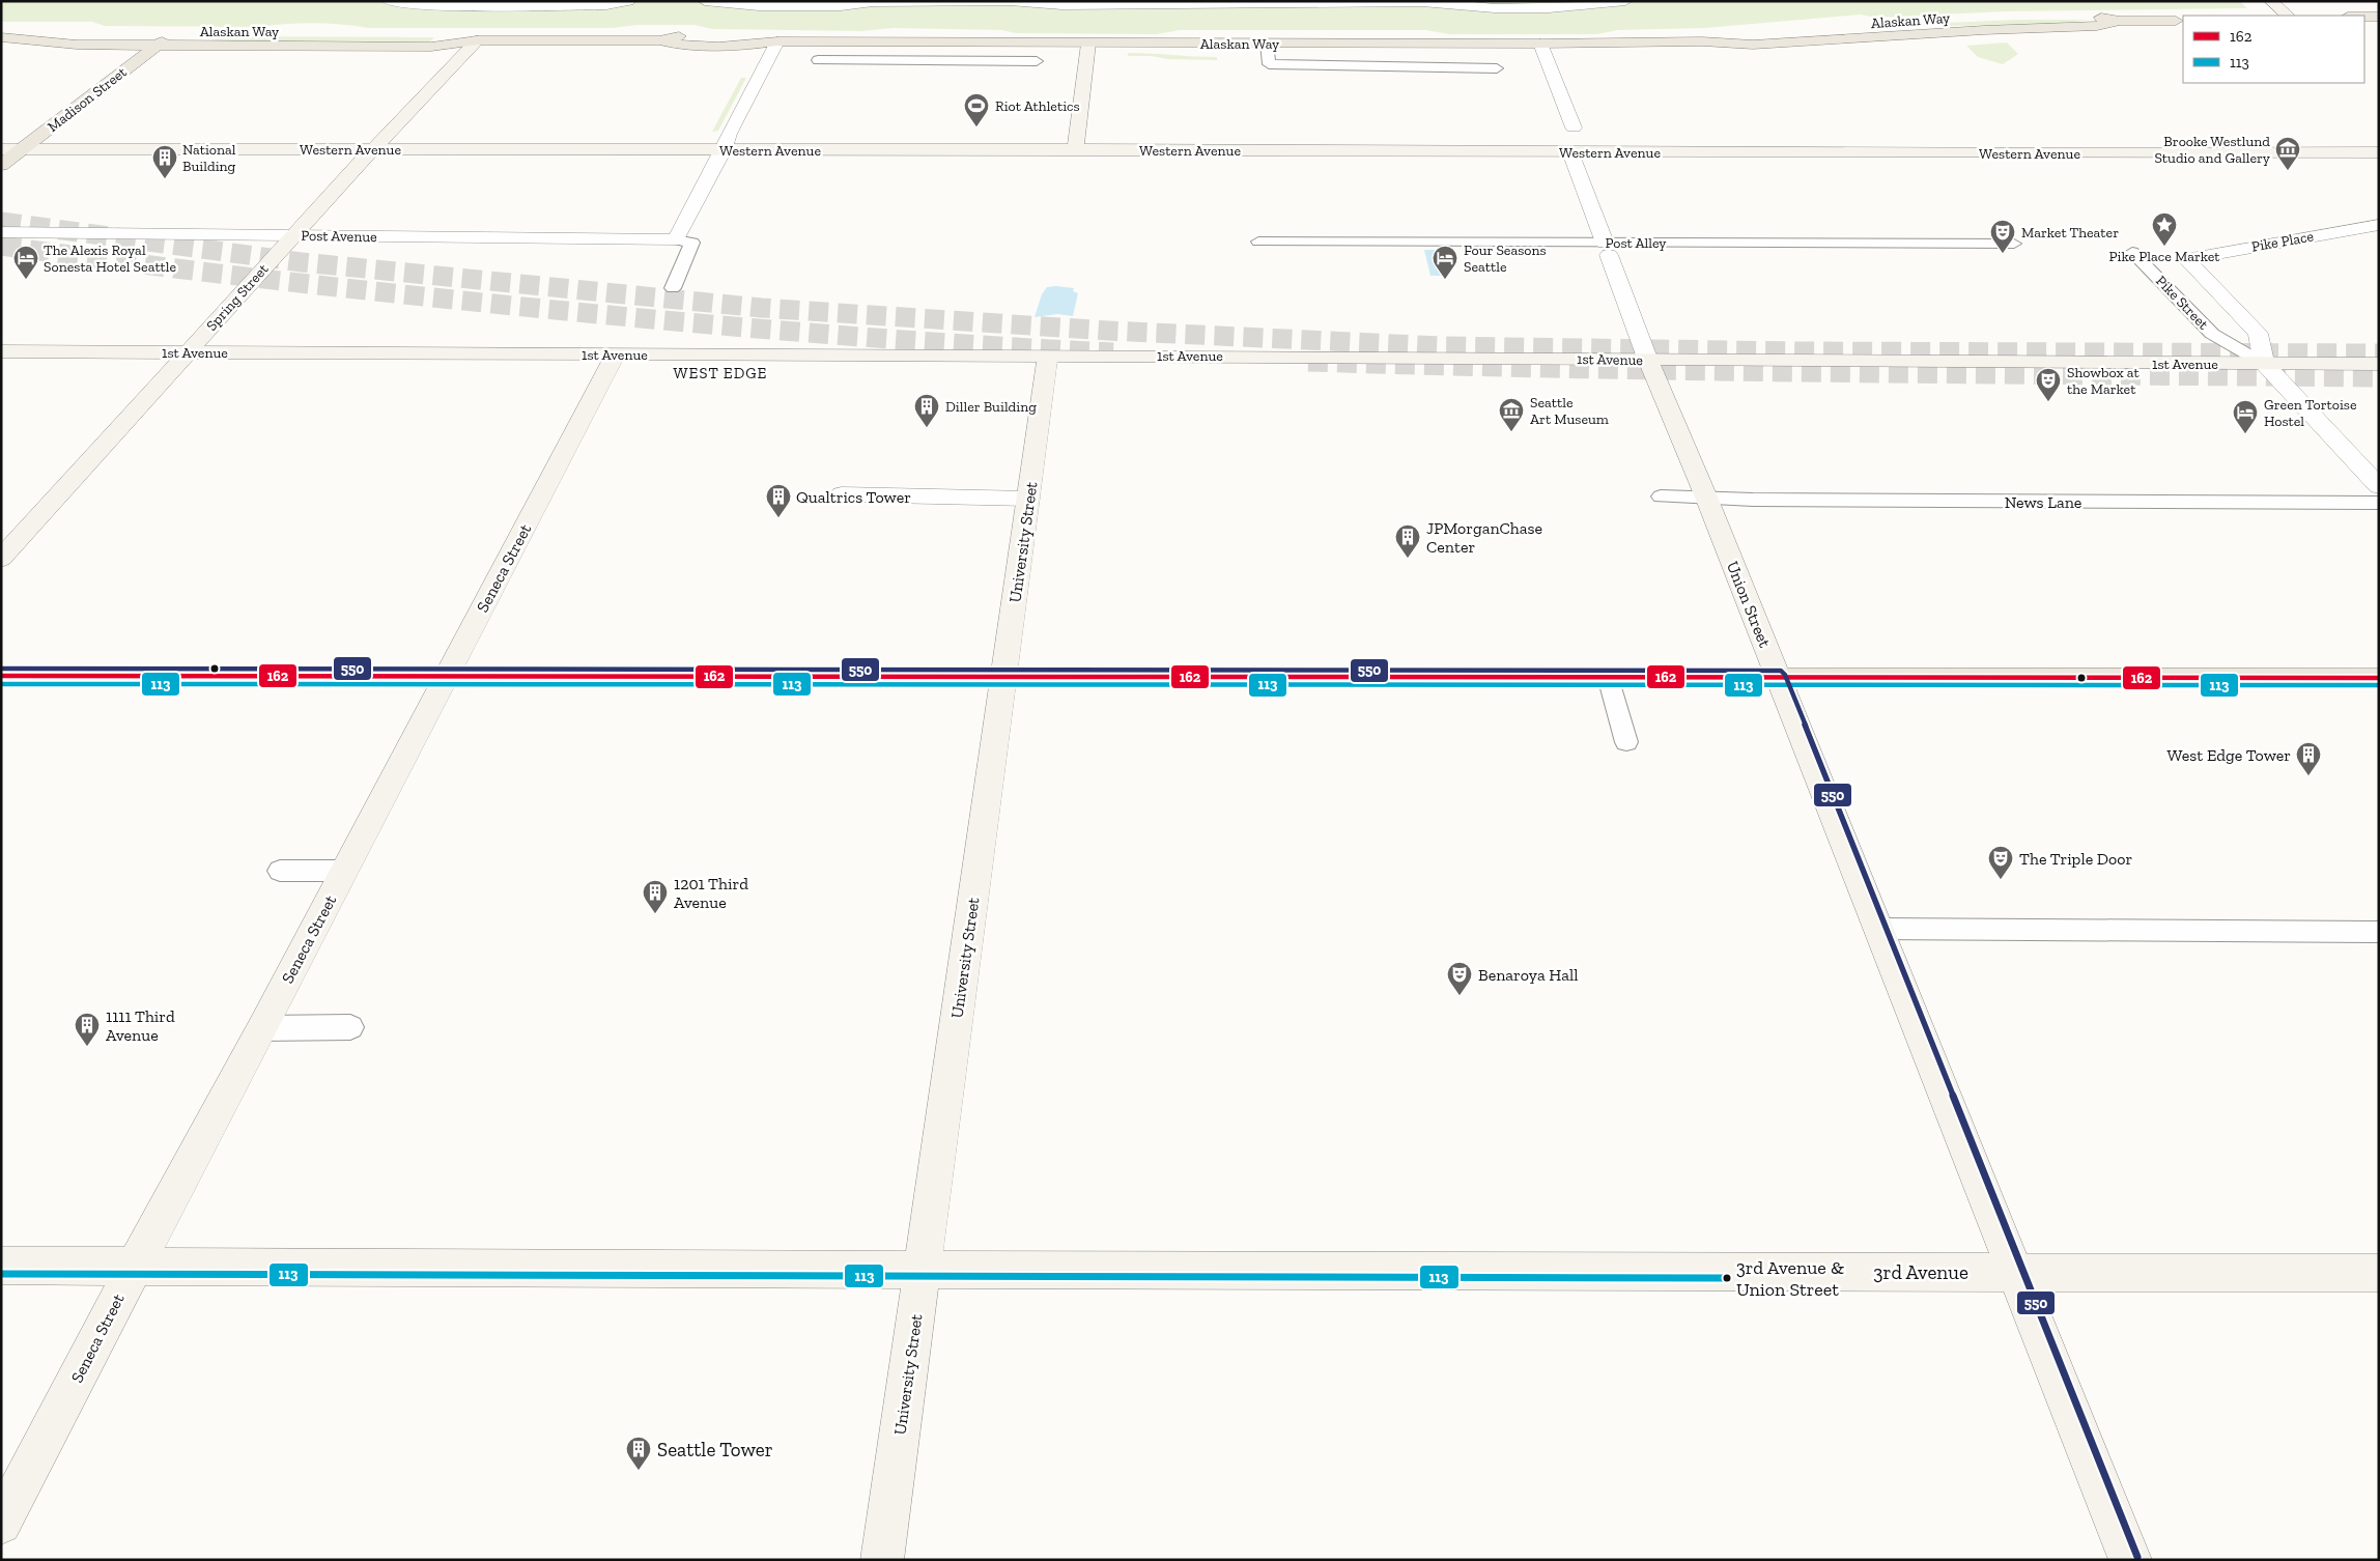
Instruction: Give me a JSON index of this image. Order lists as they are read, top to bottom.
{
  "streets": {
    "main road": [
      "Alaskan Way",
      "Madison Street",
      "Western Avenue",
      "Spring Street",
      "1st Avenue",
      "University Street",
      "Seneca Street",
      "Union Street",
      "3rd Avenue"
    ],
    "street": ["Post Avenue", "Pike Place", "Pike Street"],
    "lane": ["Post Alley", "News Lane"]
  },
  "crossings": [
    ["Alaskan Way", "Madison Street"],
    ["Alaskan Way", "Spring Street"],
    ["Madison Street", "Western Avenue"],
    ["Western Avenue", "Spring Street"],
    ["Western Avenue", "Union Street"],
    ["Post Avenue", "Spring Street"],
    ["Pike Place", "Pike Street"],
    ["Post Alley", "Union Street"],
    ["Spring Street", "1st Avenue"],
    ["Pike Street", "1st Avenue"],
    ["1st Avenue", "University Street"],
    ["1st Avenue", "Seneca Street"],
    ["1st Avenue", "Union Street"],
    ["News Lane", "Union Street"],
    ["University Street", "3rd Avenue"],
    ["Seneca Street", "3rd Avenue"],
    ["Union Street", "3rd Avenue"]
  ],
  "districts": ["WEST EDGE"],
  "places": {
    "sports": ["Riot Athletics"],
    "museum": ["Brooke Westlund Studio and Gallery", "Seattle Art Museum"],
    "building": [
      "National Building",
      "Diller Building",
      "Qualtrics Tower",
      "JPMorganChase Center",
      "West Edge Tower",
      "1201 Third Avenue",
      "1111 Third Avenue",
      "Seattle Tower"
    ],
    "place": ["Pike Place Market"],
    "theatre": [
      "Market Theater",
      "Showbox at the Market",
      "The Triple Door",
      "Benaroya Hall"
    ],
    "hotel": ["The Alexis Royal Sonesta Hotel Seattle", "Four Seasons Seattle", "Green Tortoise Hostel"],
    "other": ["3rd Avenue & Union Street"]
  },
  "lines": ["transit line 550", "transit line 162", "transit line 113"],
  "legend": ["162", "113"]
}
